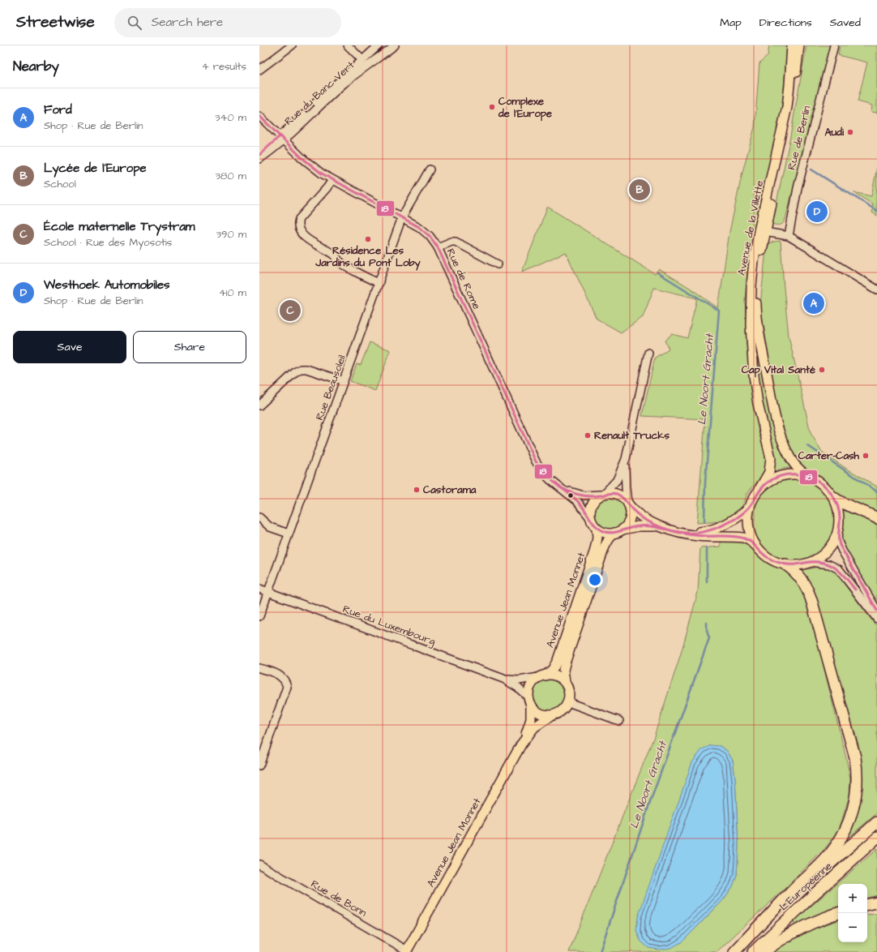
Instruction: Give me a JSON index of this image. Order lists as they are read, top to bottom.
{
  "streets": {
    "highway": ["L'Européenne"],
    "main road": ["Avenue de la Villette", "Avenue Jean Monnet"],
    "street": [
      "Rue du Banc Vert",
      "Rue de Berlin",
      "Rue de Rome",
      "Rue Beausoleil",
      "Rue du Luxembourg",
      "Rue de Bonn"
    ]
  },
  "crossings": [
    ["Rue du Banc Vert", "Rue de Rome"],
    ["Rue de Rome", "Rue Beausoleil"],
    ["Rue de Rome", "Avenue Jean Monnet"],
    ["Rue Beausoleil", "Rue du Luxembourg"],
    ["Avenue Jean Monnet", "Rue du Luxembourg"],
    ["Avenue Jean Monnet", "Rue de Bonn"]
  ],
  "water": ["Le Noort Gracht"],
  "places": [
    "Complexe de l'Europe",
    "Audi",
    "Résidence Les Jardins du Pont Loby",
    "Cap Vital Santé",
    "Renault Trucks",
    "Carter-Cash",
    "Castorama"
  ],
  "lines": ["transit line 18"],
  "page": {
    "header": "Streetwise",
    "search": "Search here",
    "nav": ["Map", "Directions", "Saved"],
    "heading": ["Nearby", "4 results"],
    "list": [
      {
        "mark": "A",
        "name": "Ford",
        "note": "Shop · Rue de Berlin",
        "value": "340 m"
      },
      {
        "mark": "B",
        "name": "Lycée de l'Europe",
        "note": "School",
        "value": "380 m"
      },
      {
        "mark": "C",
        "name": "École maternelle Trystram",
        "note": "School · Rue des Myosotis",
        "value": "390 m"
      },
      {
        "mark": "D",
        "name": "Westhoek Automobiles",
        "note": "Shop · Rue de Berlin",
        "value": "410 m"
      }
    ],
    "pins": [
      "B",
      "D",
      "A",
      "C"
    ],
    "buttons": ["Save", "Share"],
    "map_buttons": ["+", "−"]
  }
}
